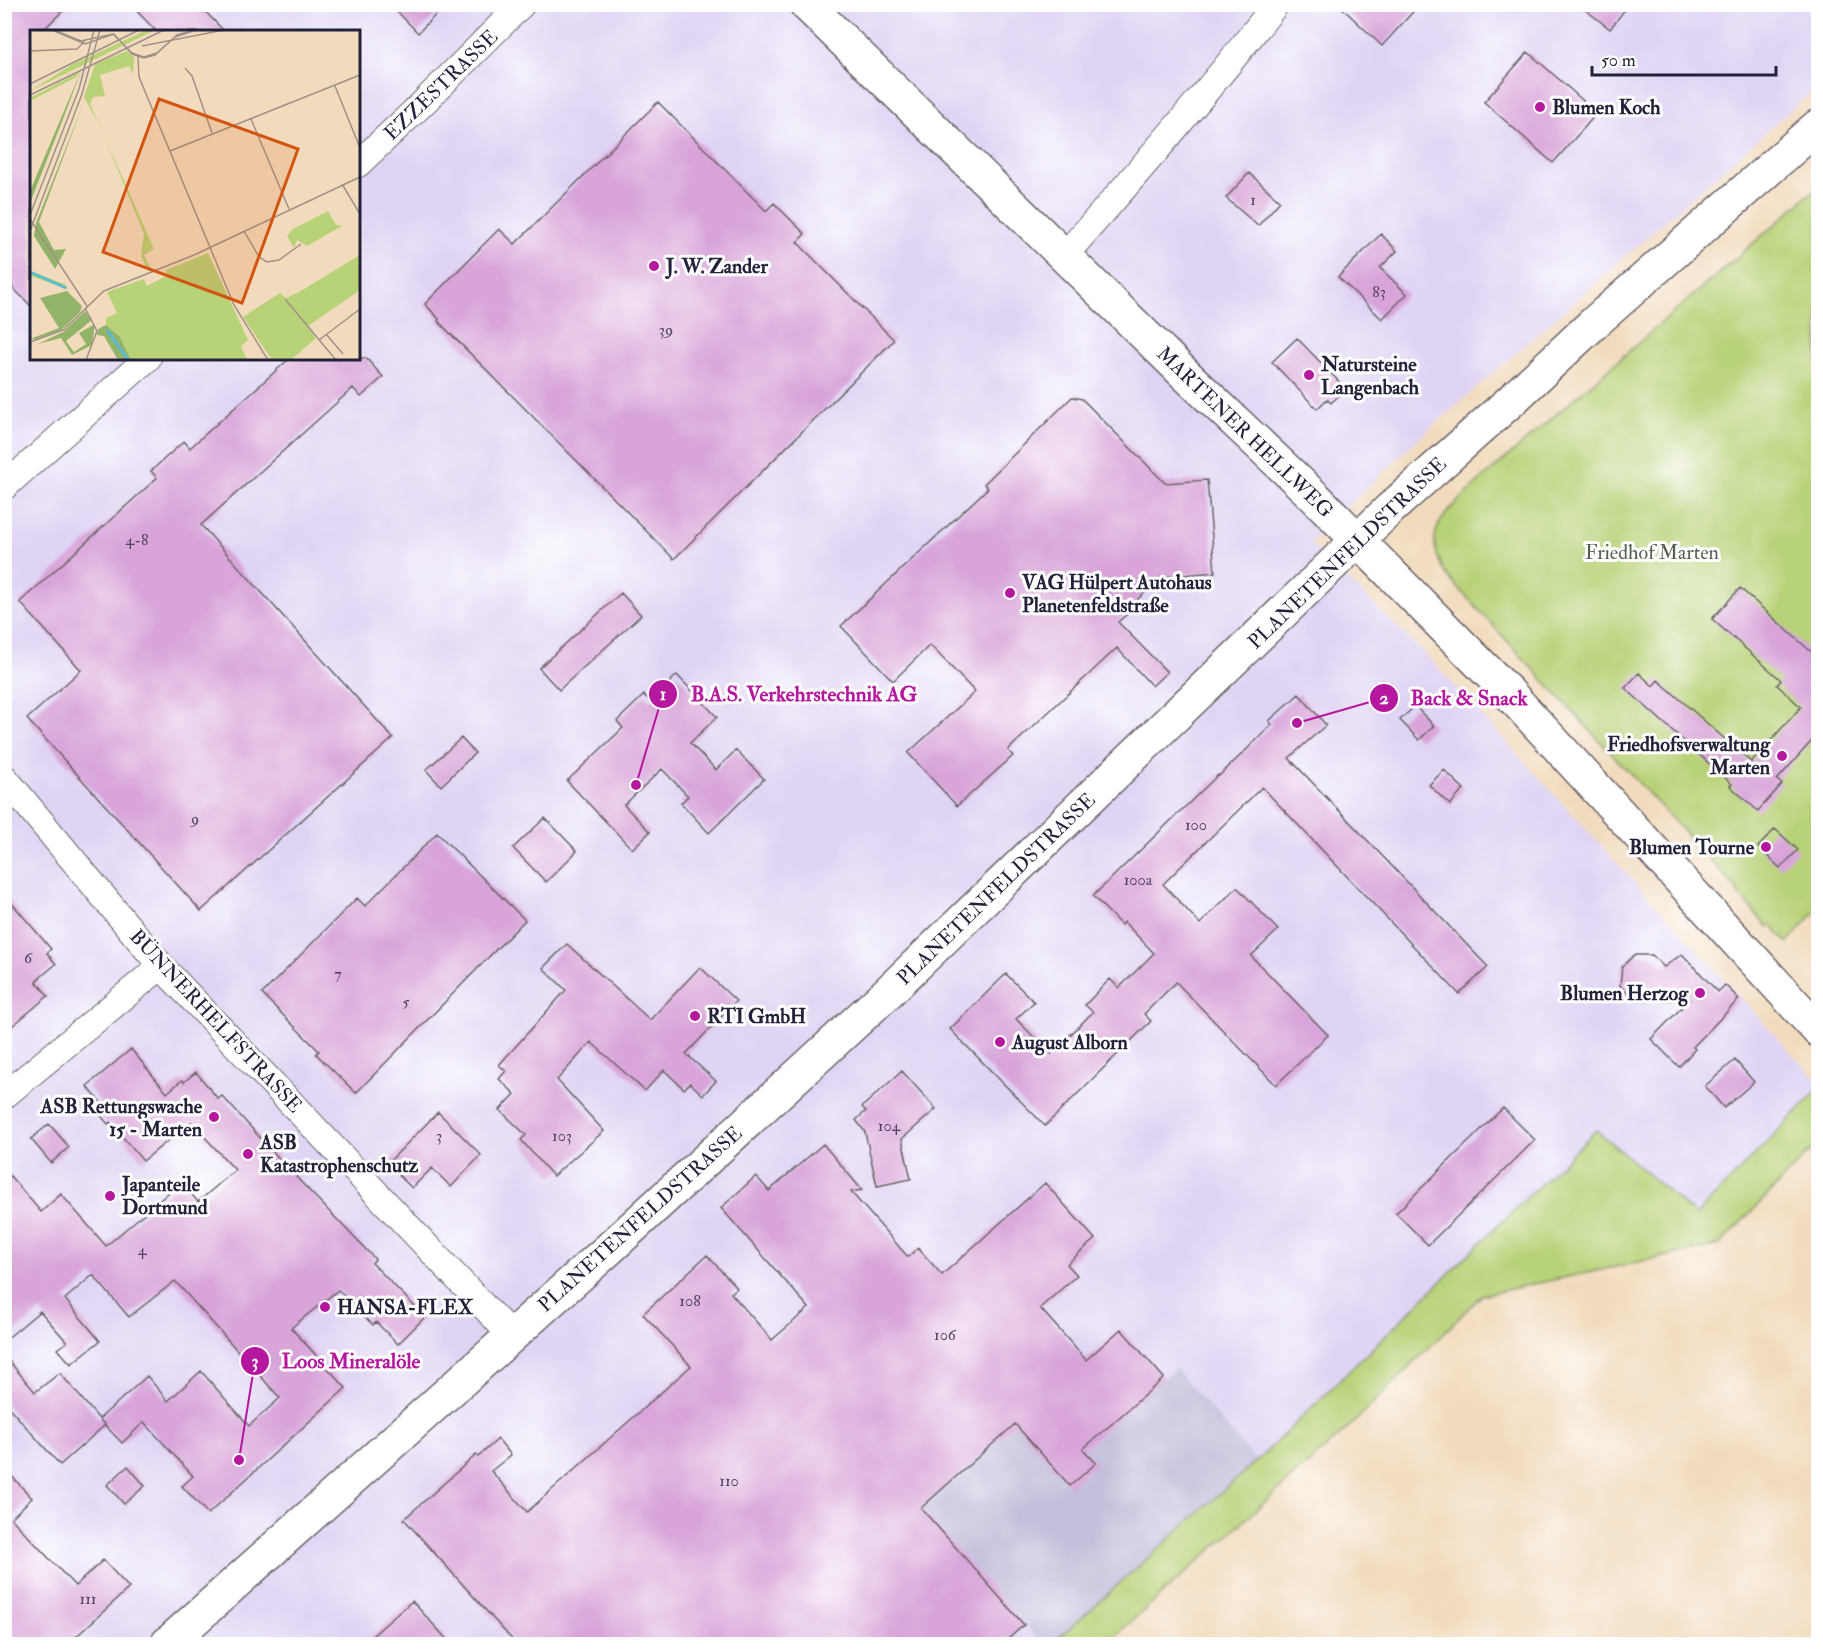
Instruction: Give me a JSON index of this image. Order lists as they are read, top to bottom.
{
  "streets": {
    "street": [
      "EZZESTRASSE",
      "MARTENER HELLWEG",
      "PLANETENFELDSTRASSE",
      "BÜNNERHELFSTRASSE"
    ]
  },
  "crossings": [
    ["MARTENER HELLWEG", "PLANETENFELDSTRASSE"],
    ["PLANETENFELDSTRASSE", "BÜNNERHELFSTRASSE"]
  ],
  "parks": ["Friedhof Marten"],
  "places": [
    "Blumen Koch",
    "J. W. Zander",
    "Natursteine Langenbach",
    "VAG Hülpert Autohaus Planetenfeldstraße",
    "Back & Snack",
    "Friedhofsverwaltung Marten",
    "B.A.S. Verkehrstechnik AG",
    "Blumen Tourne",
    "Blumen Herzog",
    "RTI GmbH",
    "August Alborn",
    "ASB Rettungswache 15 - Marten",
    "ASB Katastrophenschutz",
    "Japanteile Dortmund",
    "HANSA-FLEX",
    "Loos Mineralöle"
  ],
  "house_numbers": [
    "1",
    "83",
    "39",
    "4-8",
    "9",
    "100",
    "100a",
    "6",
    "7",
    "5",
    "104",
    "3",
    "103",
    "4",
    "108",
    "106",
    "110",
    "111"
  ],
  "scale_bar": "50 m"
}
